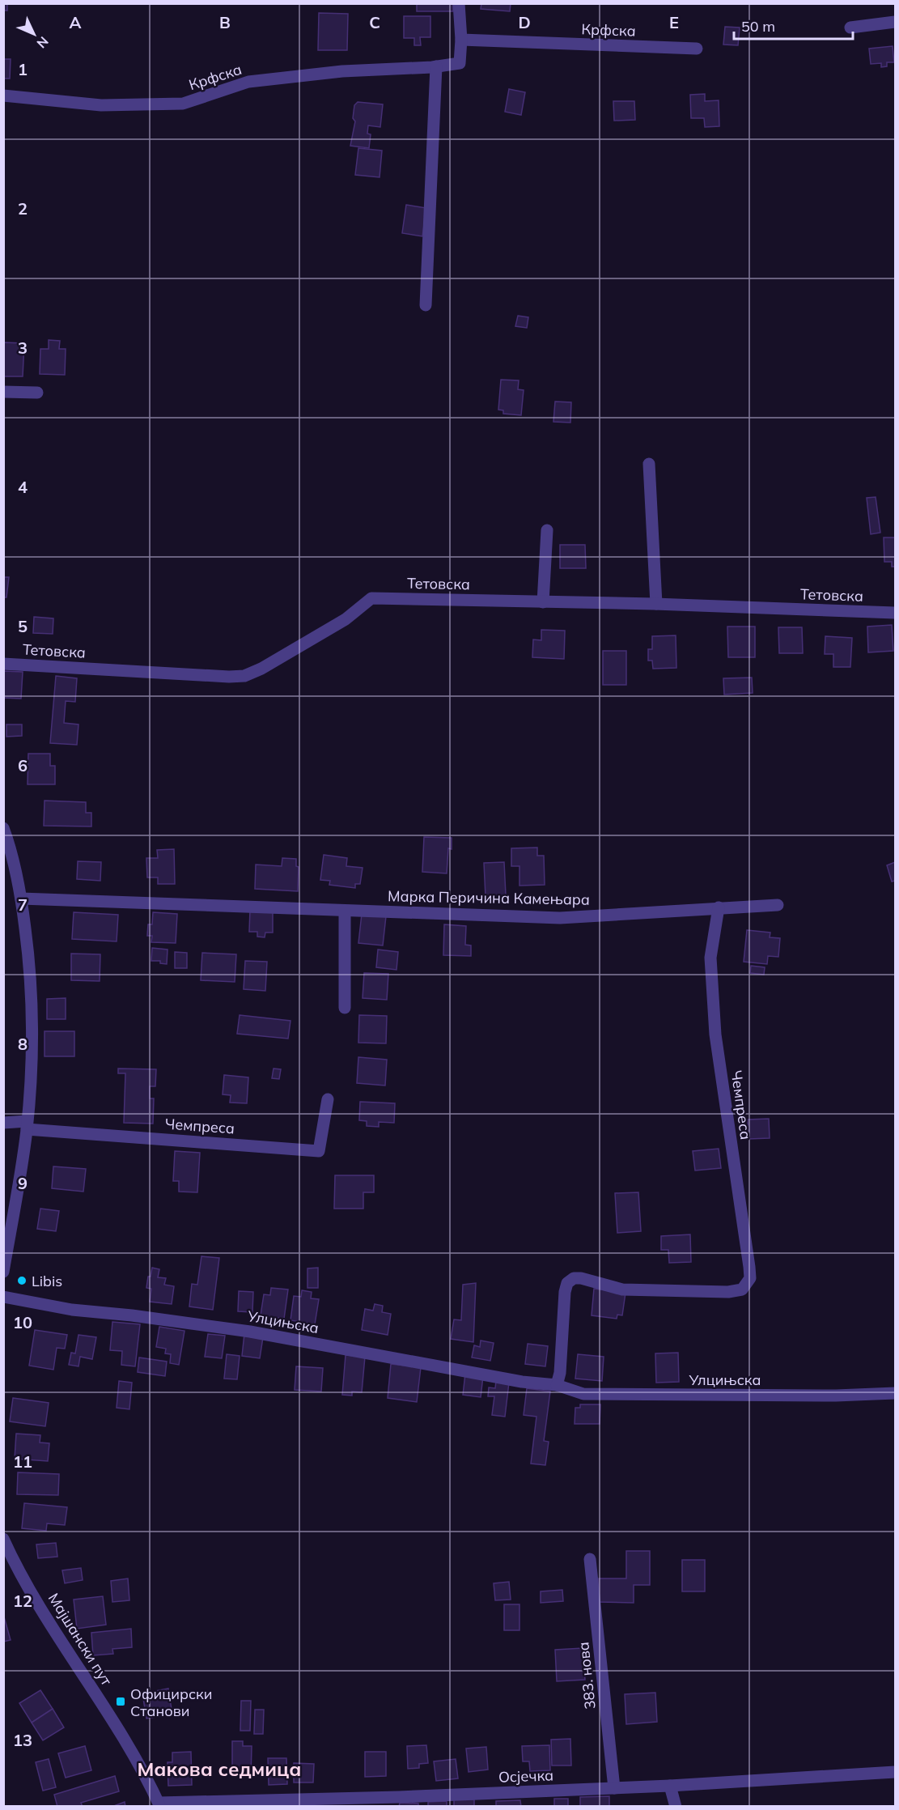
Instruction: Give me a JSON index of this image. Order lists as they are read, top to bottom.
{
  "streets": {
    "street": [
      "Крфска",
      "Тетовска",
      "Марка Перичина Камењара",
      "Чемпреса",
      "Улцињска",
      "Мајшански пут",
      "383. нова",
      "Осјечка"
    ]
  },
  "crossings": [
    ["Марка Перичина Камењара", "Чемпреса"],
    ["Чемпреса", "Улцињска"],
    ["Мајшански пут", "Осјечка"],
    ["383. нова", "Осјечка"]
  ],
  "districts": ["Макова седмица"],
  "places": {
    "other": ["Libis"],
    "transit": ["Официрски Станови"]
  },
  "scale_bar": "50 m",
  "north": "bottom right",
  "grid": {
    "columns": [
      "A",
      "B",
      "C",
      "D",
      "E"
    ],
    "rows": [
      "1",
      "2",
      "3",
      "4",
      "5",
      "6",
      "7",
      "8",
      "9",
      "10",
      "11",
      "12",
      "13"
    ]
  }
}
